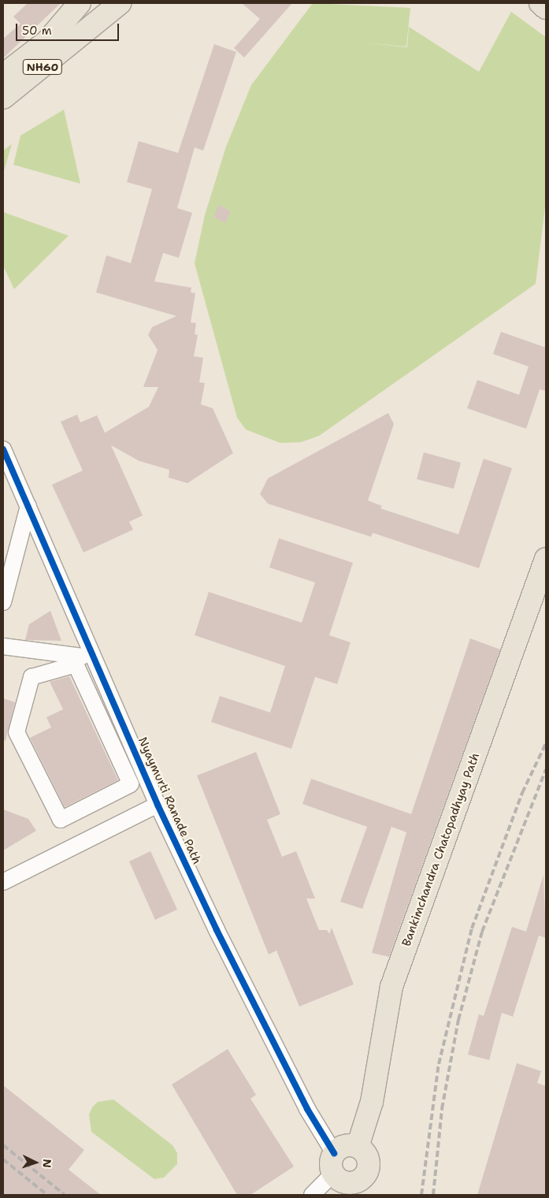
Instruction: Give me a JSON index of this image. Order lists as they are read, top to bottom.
{
  "streets": {
    "main road": ["NH60", "Bankimchandra Chatopadhyay Path"],
    "street": ["Nyaymurti Ranade Path"]
  },
  "crossings": [
    ["Nyaymurti Ranade Path", "Bankimchandra Chatopadhyay Path"]
  ],
  "scale_bar": "50 m",
  "north": "right"
}
